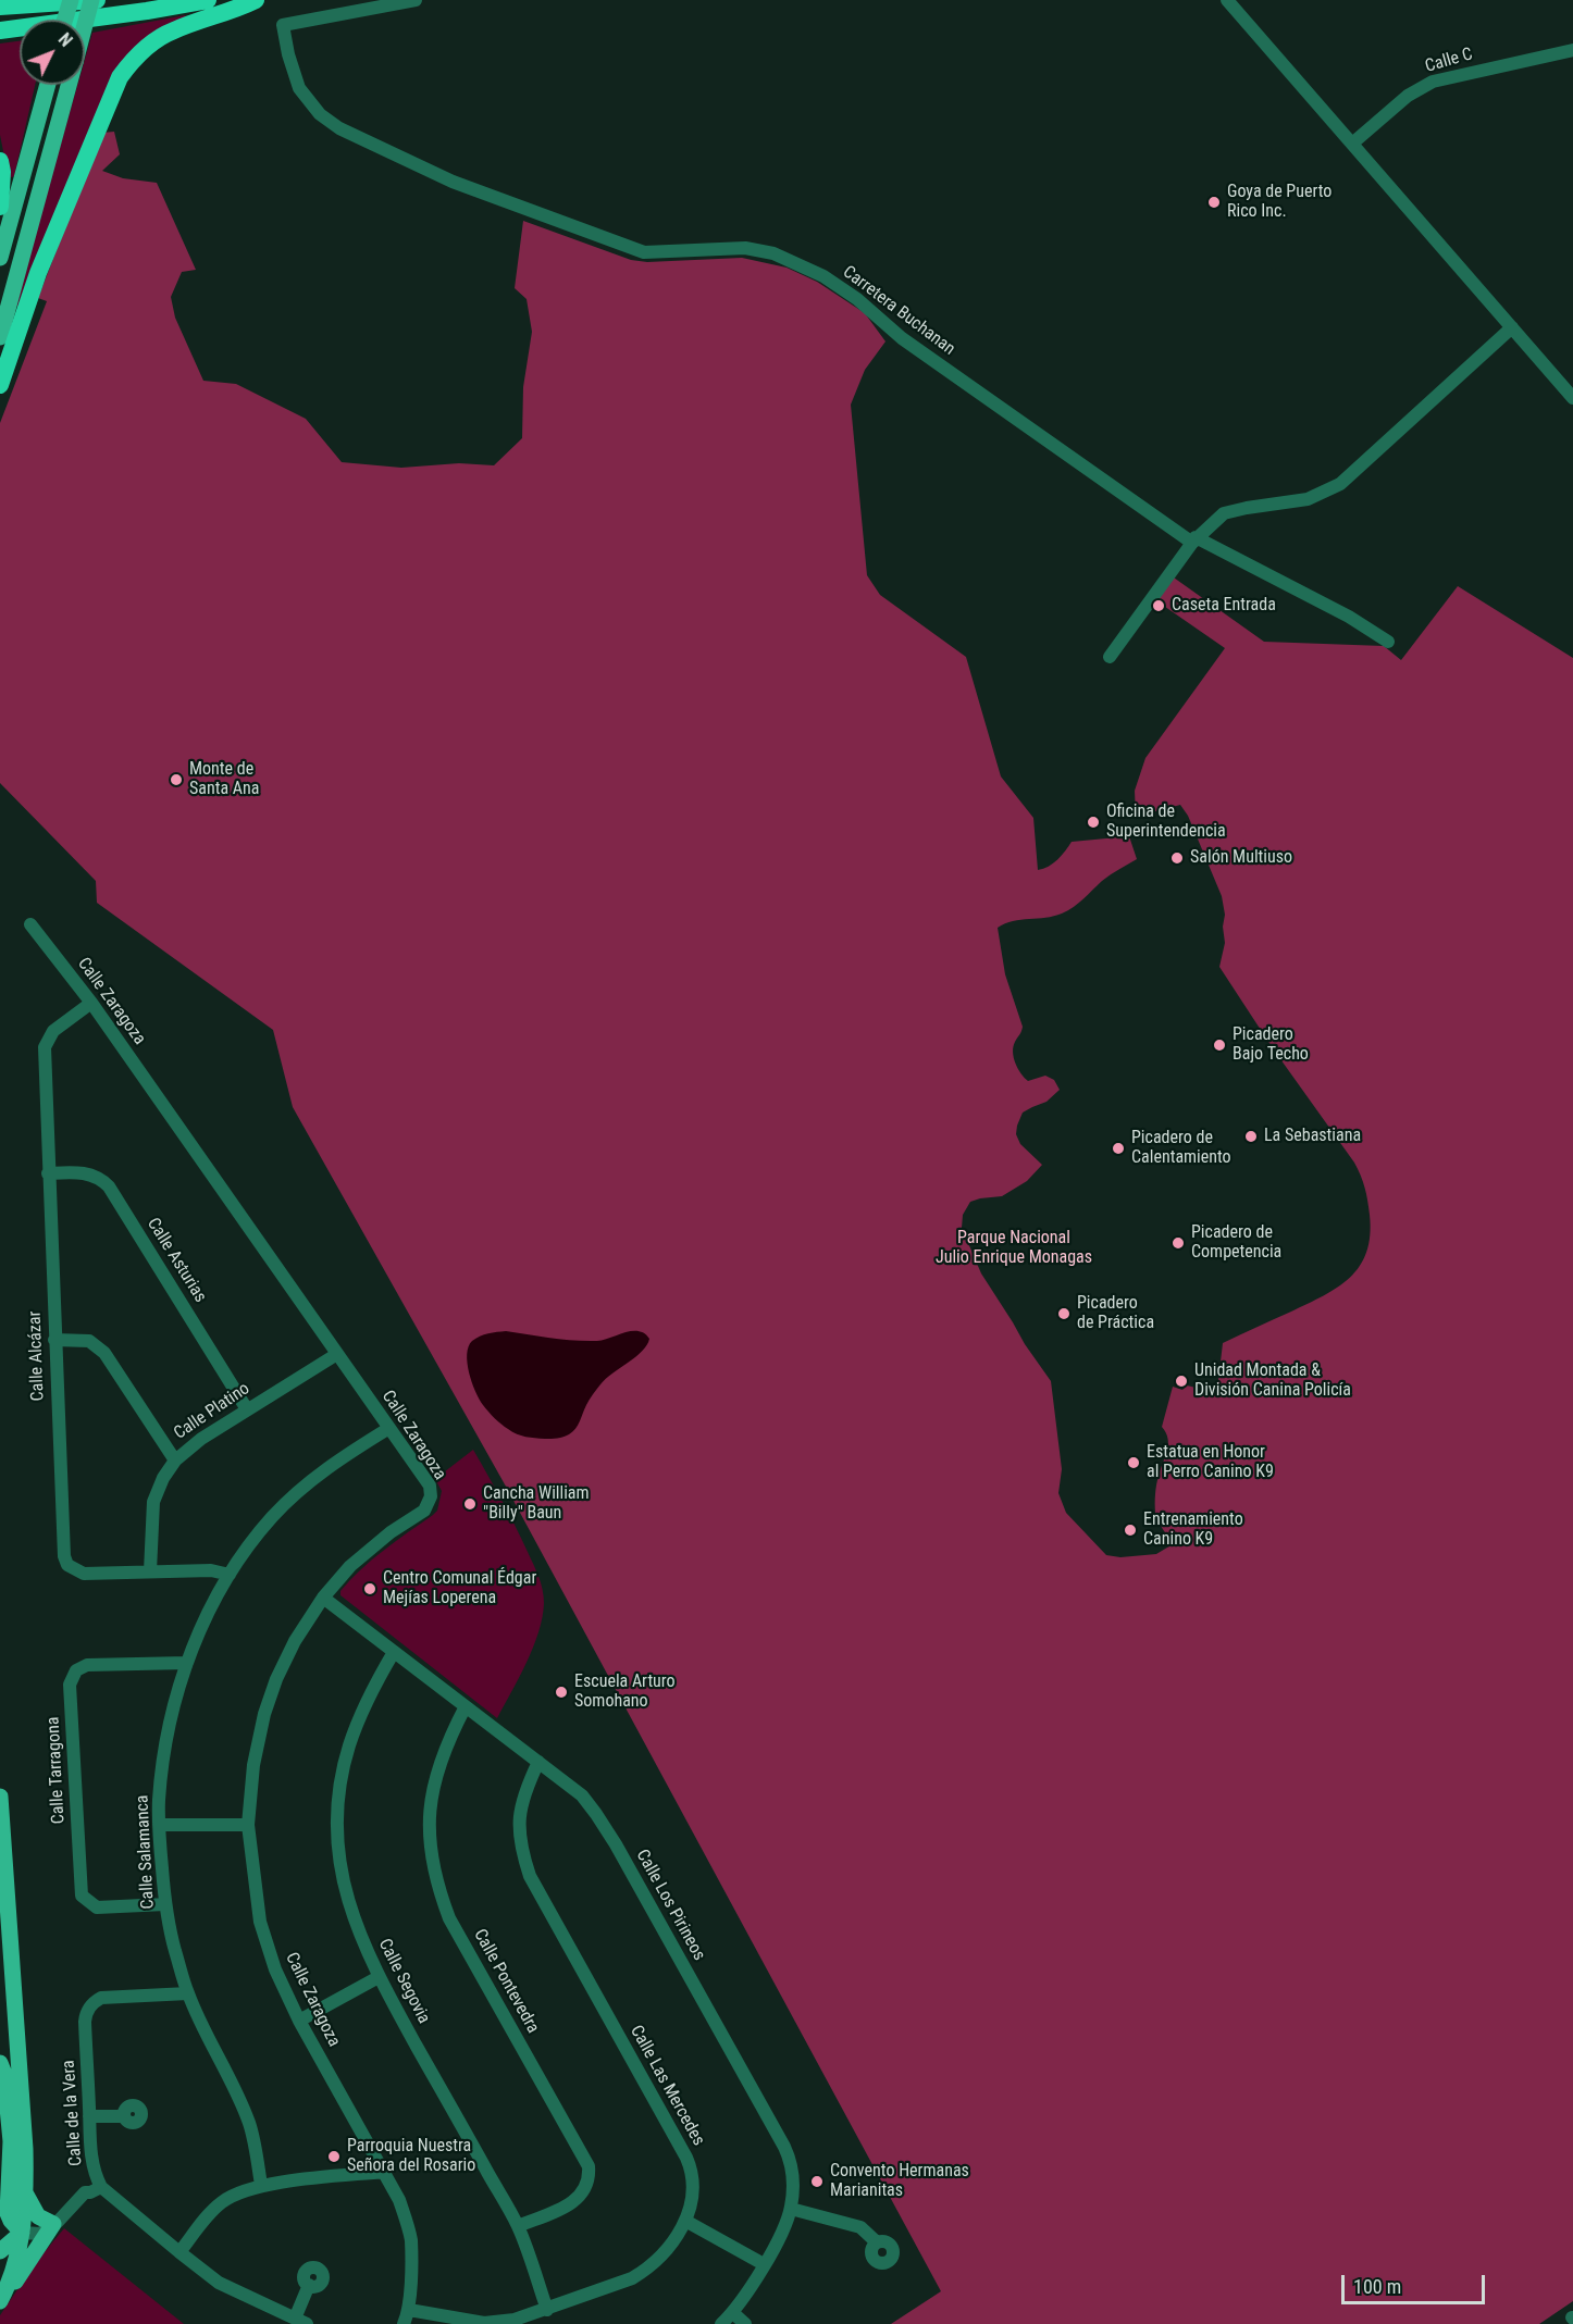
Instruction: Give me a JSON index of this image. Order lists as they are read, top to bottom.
{
  "streets": {
    "street": [
      "Calle C",
      "Carretera Buchanan",
      "Calle Zaragoza",
      "Calle Asturias",
      "Calle Alcázar",
      "Calle Platino",
      "Calle Tarragona",
      "Calle Salamanca",
      "Calle Los Pirineos",
      "Calle Segovia",
      "Calle Pontevedra",
      "Calle Las Mercedes",
      "Calle de la Vera"
    ]
  },
  "crossings": [
    ["Calle Zaragoza", "Calle Alcázar"],
    ["Calle Zaragoza", "Calle Platino"],
    ["Calle Zaragoza", "Calle Salamanca"],
    ["Calle Zaragoza", "Calle Los Pirineos"],
    ["Calle Zaragoza", "Calle Las Mercedes"],
    ["Calle Asturias", "Calle Alcázar"],
    ["Calle Asturias", "Calle Platino"],
    ["Calle Alcázar", "Calle Platino"],
    ["Calle Alcázar", "Calle Salamanca"],
    ["Calle Tarragona", "Calle Salamanca"],
    ["Calle Salamanca", "Calle de la Vera"],
    ["Calle Los Pirineos", "Calle Segovia"],
    ["Calle Los Pirineos", "Calle Pontevedra"],
    ["Calle Los Pirineos", "Calle Las Mercedes"],
    ["Calle Segovia", "Calle Pontevedra"],
    ["Calle Segovia", "Calle Las Mercedes"]
  ],
  "parks": ["Parque Nacional Julio Enrique Monagas"],
  "places": [
    "Goya de Puerto Rico Inc.",
    "Caseta Entrada",
    "Monte de Santa Ana",
    "Oficina de Superintendencia",
    "Salón Multiuso",
    "Picadero Bajo Techo",
    "La Sebastiana",
    "Picadero de Calentamiento",
    "Picadero de Competencia",
    "Picadero de Práctica",
    "Unidad Montada & División Canina Policía",
    "Estatua en Honor al Perro Canino K9",
    "Cancha William \"Billy\" Baun",
    "Entrenamiento Canino K9",
    "Centro Comunal Édgar Mejías Loperena",
    "Escuela Arturo Somohano",
    "Parroquia Nuestra Señora del Rosario",
    "Convento Hermanas Marianitas"
  ],
  "scale_bar": "100 m",
  "north": "top right"
}
